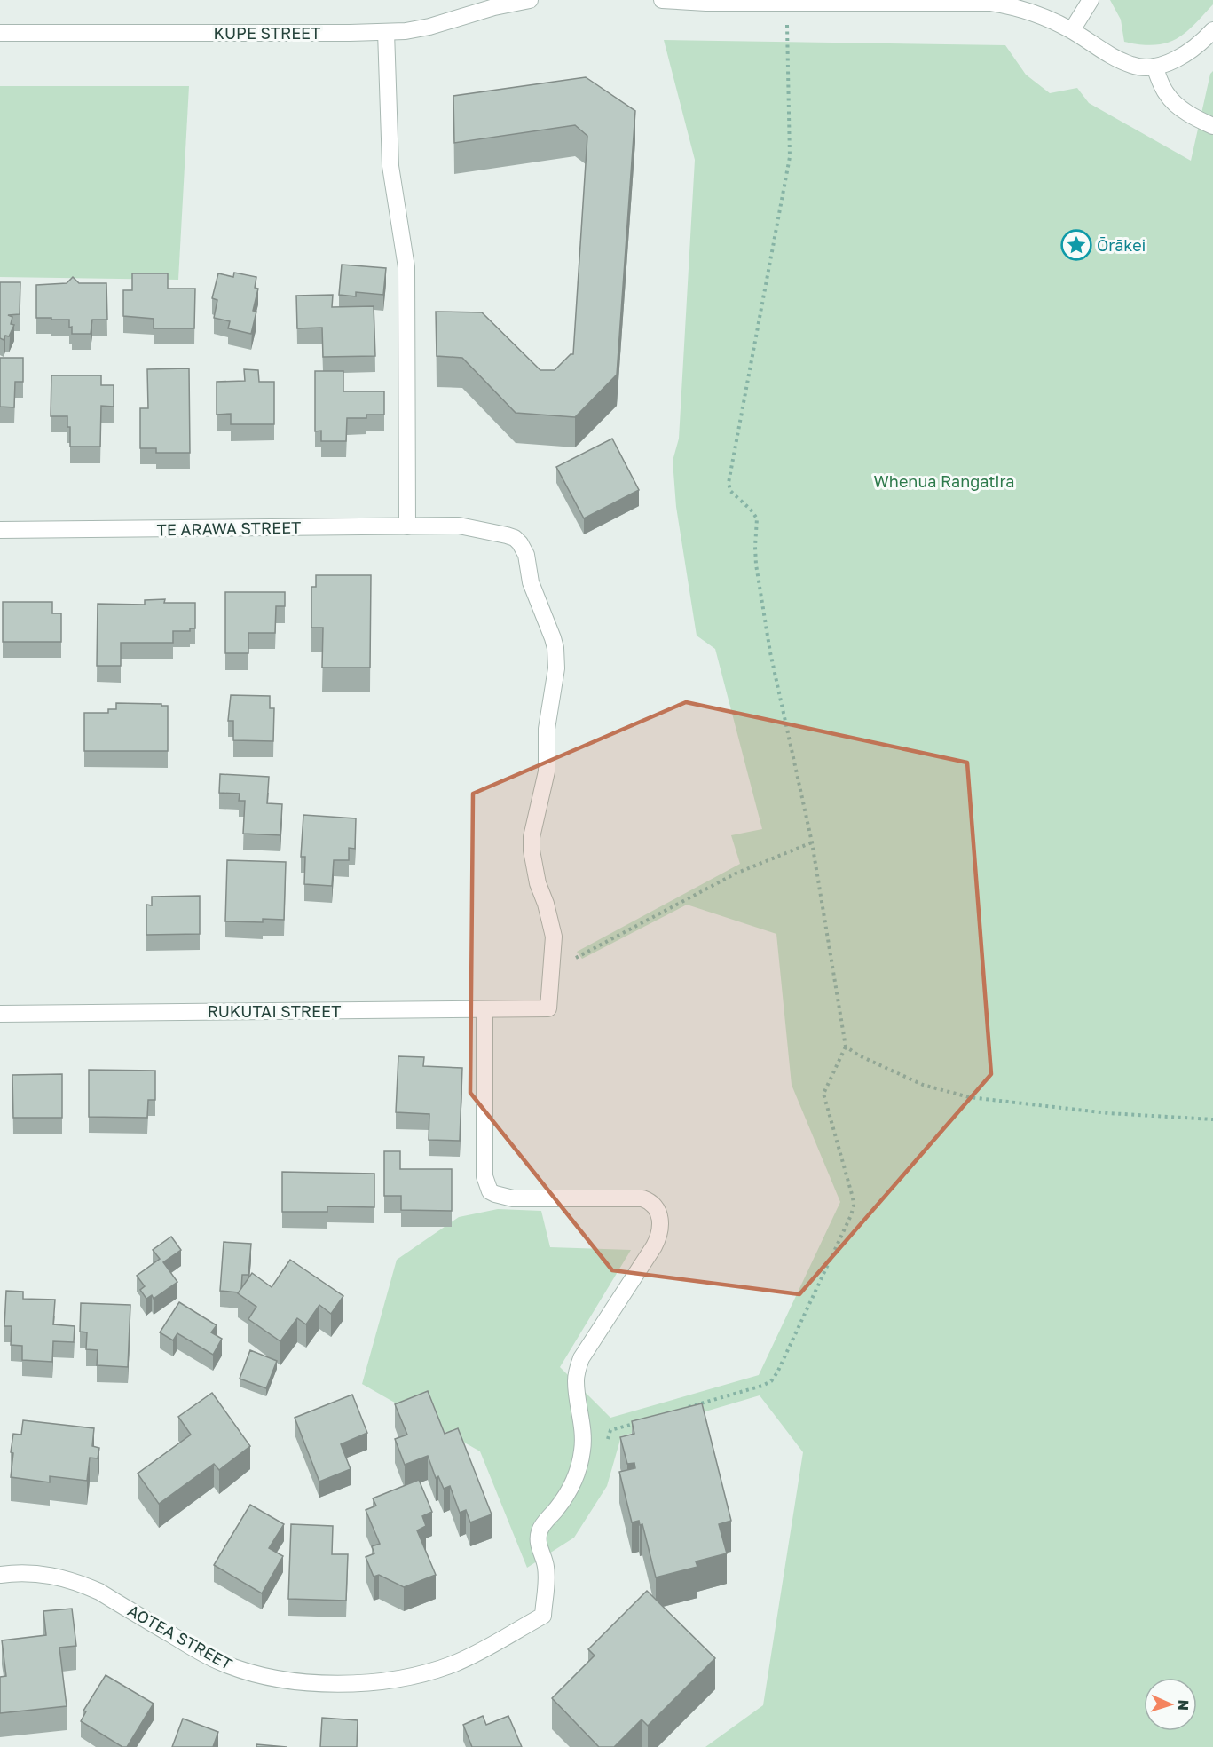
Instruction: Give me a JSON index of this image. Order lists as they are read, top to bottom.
{
  "streets": {
    "street": [
      "KUPE STREET",
      "TE ARAWA STREET",
      "RUKUTAI STREET",
      "AOTEA STREET"
    ]
  },
  "crossings": [
    ["TE ARAWA STREET", "RUKUTAI STREET"],
    ["RUKUTAI STREET", "AOTEA STREET"]
  ],
  "parks": ["Whenua Rangatira"],
  "places": {
    "place": ["Ōrākei"]
  },
  "north": "right"
}
